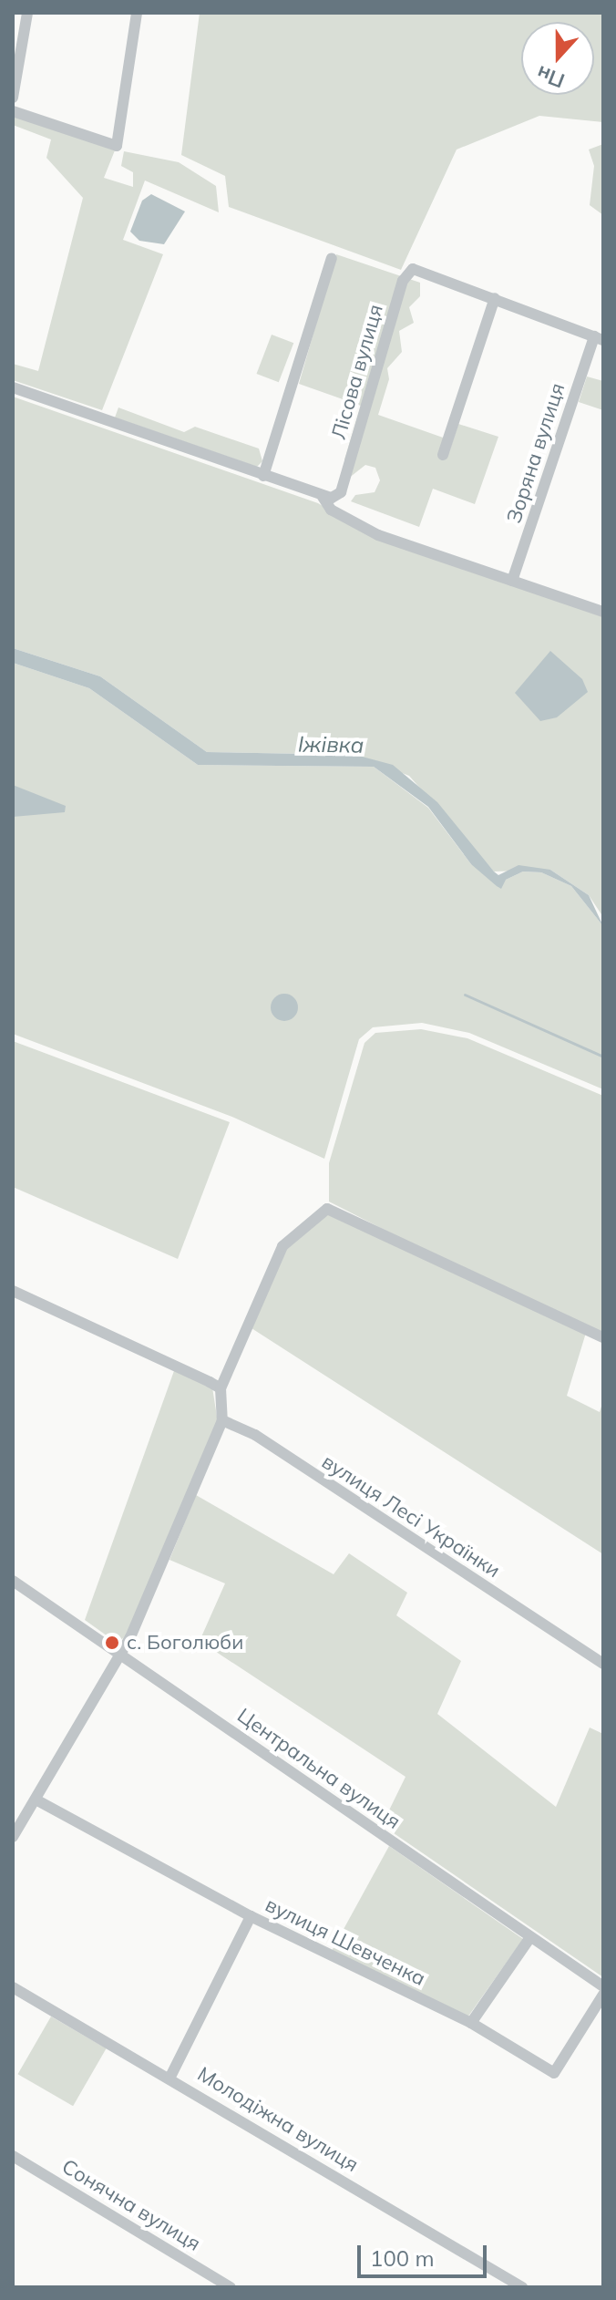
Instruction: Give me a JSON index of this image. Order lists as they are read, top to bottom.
{
  "streets": {
    "street": [
      "Лісова вулиця",
      "Зоряна вулиця",
      "вулиця Лесі Українки",
      "Центральна вулиця",
      "вулиця Шевченка",
      "Молодіжна вулиця",
      "Сонячна вулиця"
    ]
  },
  "crossings": [
    ["Лісова вулиця", "Зоряна вулиця"]
  ],
  "water": ["Іжівка"],
  "places": ["с. Боголюби"],
  "scale_bar": "100 m",
  "north": "bottom"
}
